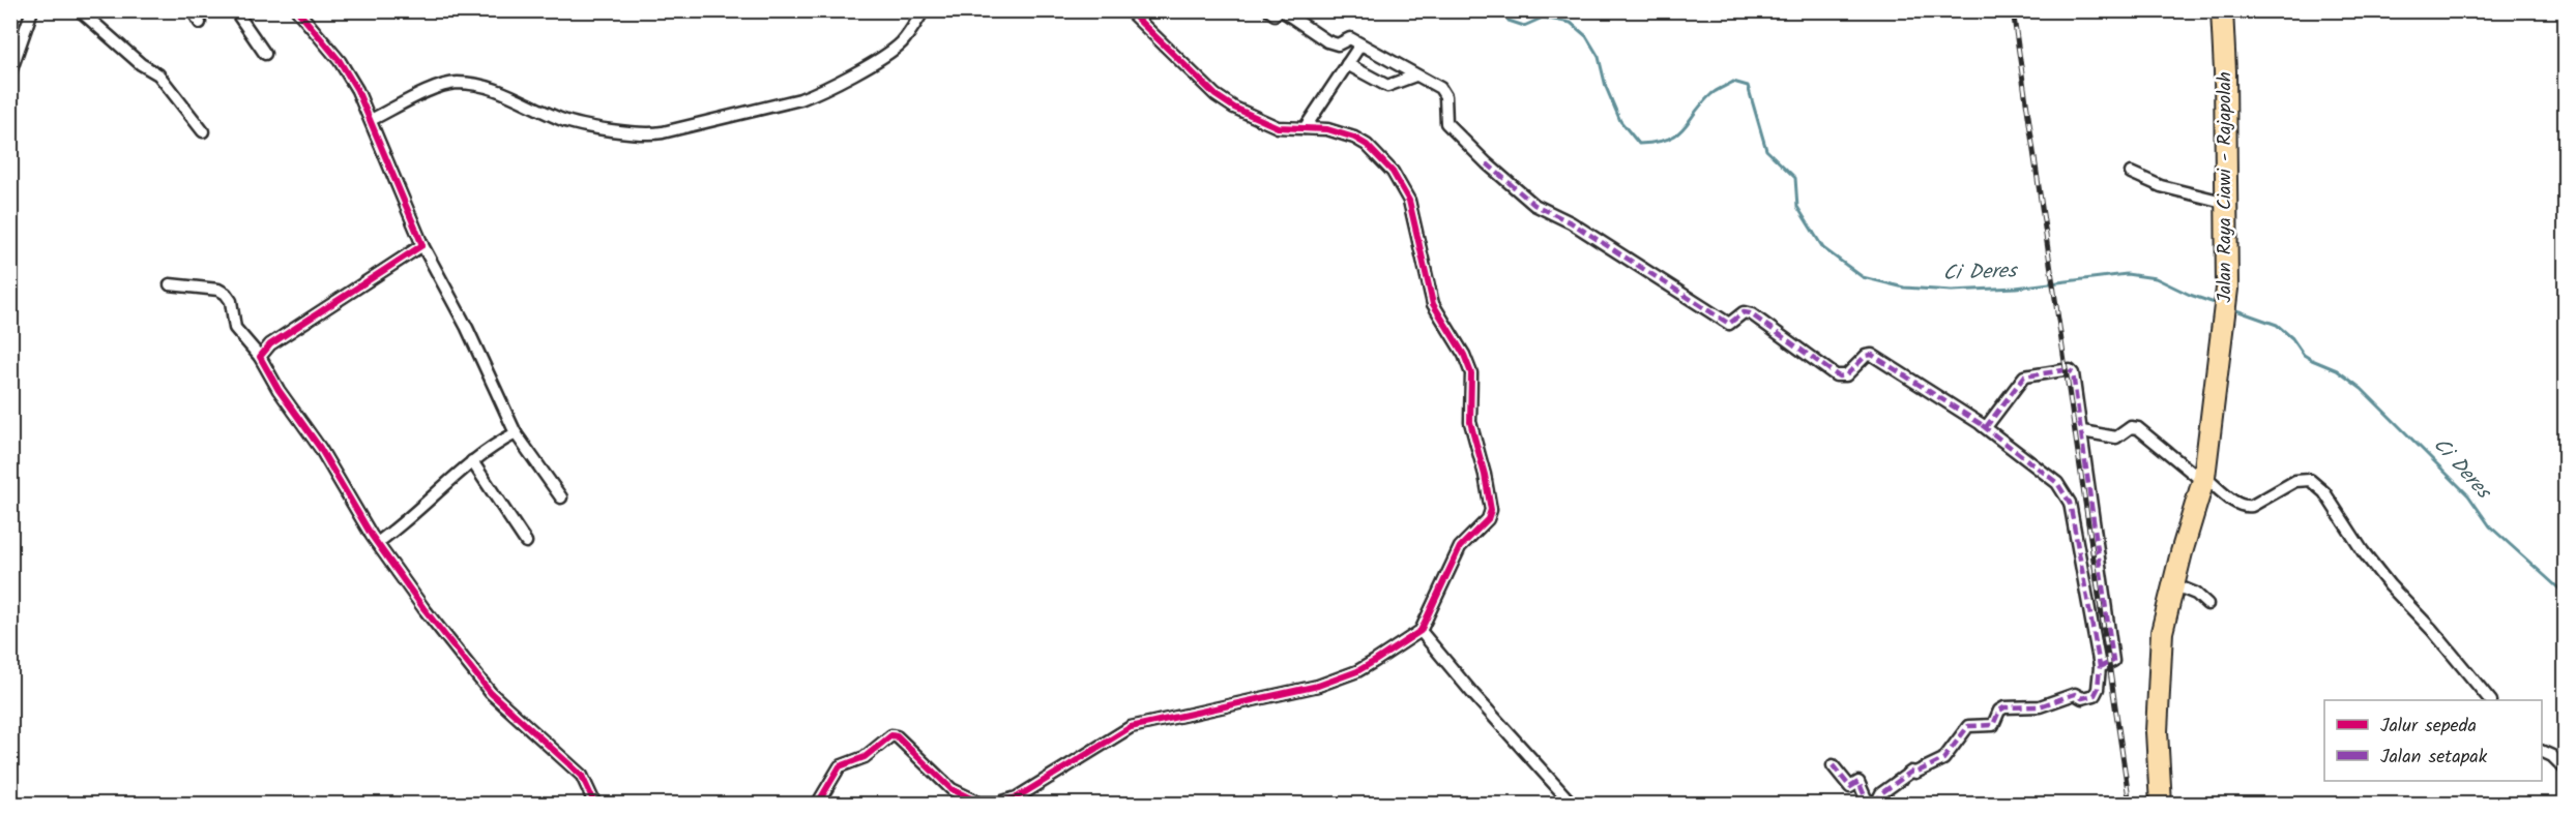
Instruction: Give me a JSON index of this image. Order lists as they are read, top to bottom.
{
  "streets": {
    "highway": ["Jalan Raya Ciawi - Rajapolah"]
  },
  "water": ["Ci Deres"],
  "legend": ["Jalur sepeda", "Jalan setapak"]
}
